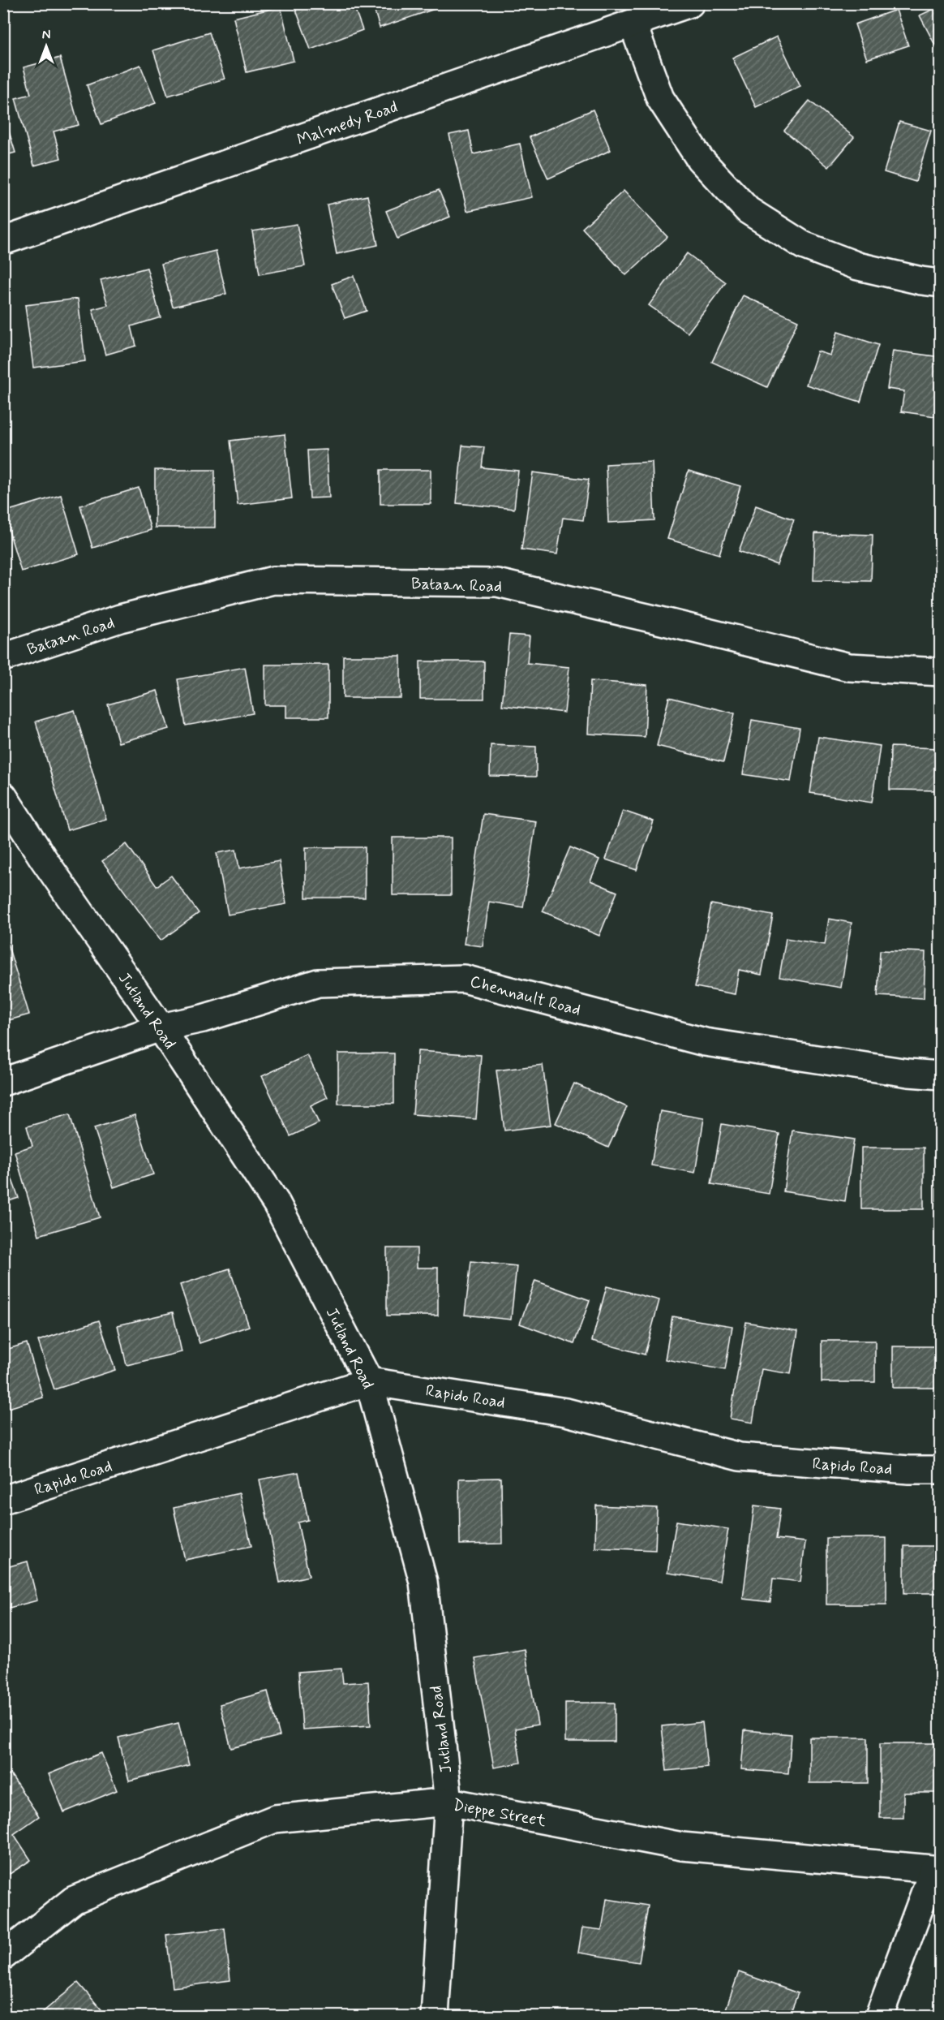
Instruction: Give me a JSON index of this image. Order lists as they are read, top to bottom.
{
  "streets": {
    "street": [
      "Malmedy Road",
      "Bataan Road",
      "Chennault Road",
      "Jutland Road",
      "Rapido Road",
      "Dieppe Street"
    ]
  },
  "crossings": [
    ["Chennault Road", "Jutland Road"],
    ["Jutland Road", "Rapido Road"],
    ["Jutland Road", "Dieppe Street"]
  ],
  "north": "top"
}
